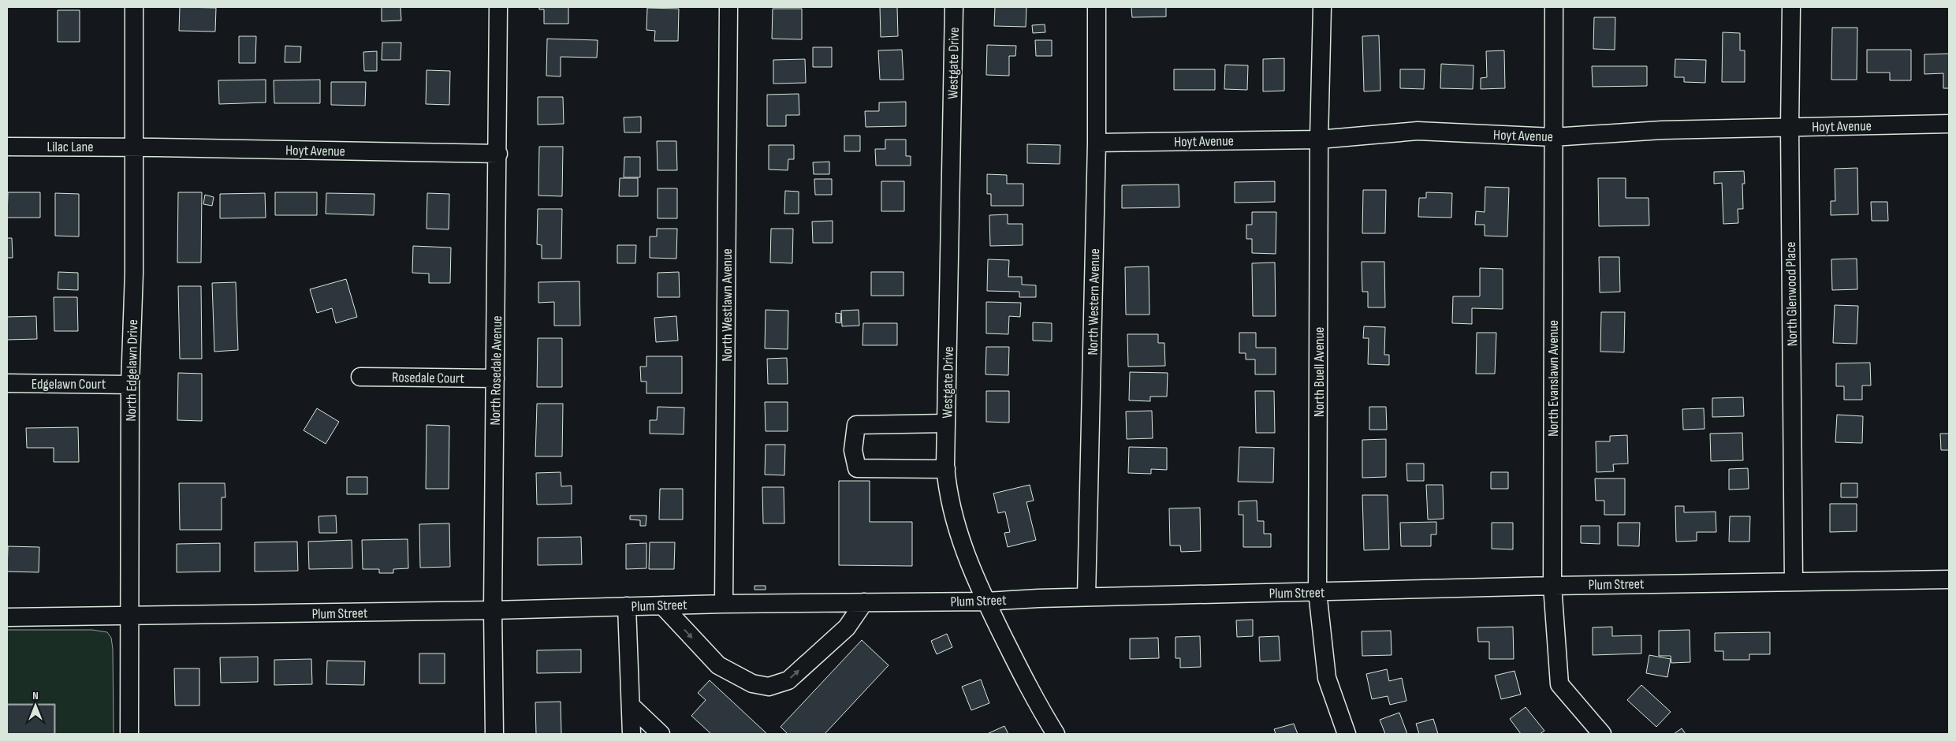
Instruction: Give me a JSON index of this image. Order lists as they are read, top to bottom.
{
  "streets": {
    "street": [
      "Westgate Drive",
      "Hoyt Avenue",
      "Lilac Lane",
      "North Glenwood Place",
      "North Western Avenue",
      "North Westlawn Avenue",
      "North Edgelawn Drive",
      "North Rosedale Avenue",
      "North Buell Avenue",
      "Rosedale Court",
      "North Evanslawn Avenue",
      "Edgelawn Court",
      "Plum Street"
    ]
  },
  "crossings": [
    ["Westgate Drive", "Plum Street"],
    ["Hoyt Avenue", "Lilac Lane"],
    ["Hoyt Avenue", "North Glenwood Place"],
    ["Hoyt Avenue", "North Western Avenue"],
    ["Hoyt Avenue", "North Edgelawn Drive"],
    ["Hoyt Avenue", "North Rosedale Avenue"],
    ["Hoyt Avenue", "North Buell Avenue"],
    ["Hoyt Avenue", "North Evanslawn Avenue"],
    ["Lilac Lane", "North Edgelawn Drive"],
    ["North Glenwood Place", "Plum Street"],
    ["North Western Avenue", "Plum Street"],
    ["North Westlawn Avenue", "Plum Street"],
    ["North Edgelawn Drive", "Edgelawn Court"],
    ["North Edgelawn Drive", "Plum Street"],
    ["North Rosedale Avenue", "Rosedale Court"],
    ["North Rosedale Avenue", "Plum Street"],
    ["North Buell Avenue", "Plum Street"],
    ["North Evanslawn Avenue", "Plum Street"]
  ],
  "north": "top"
}
